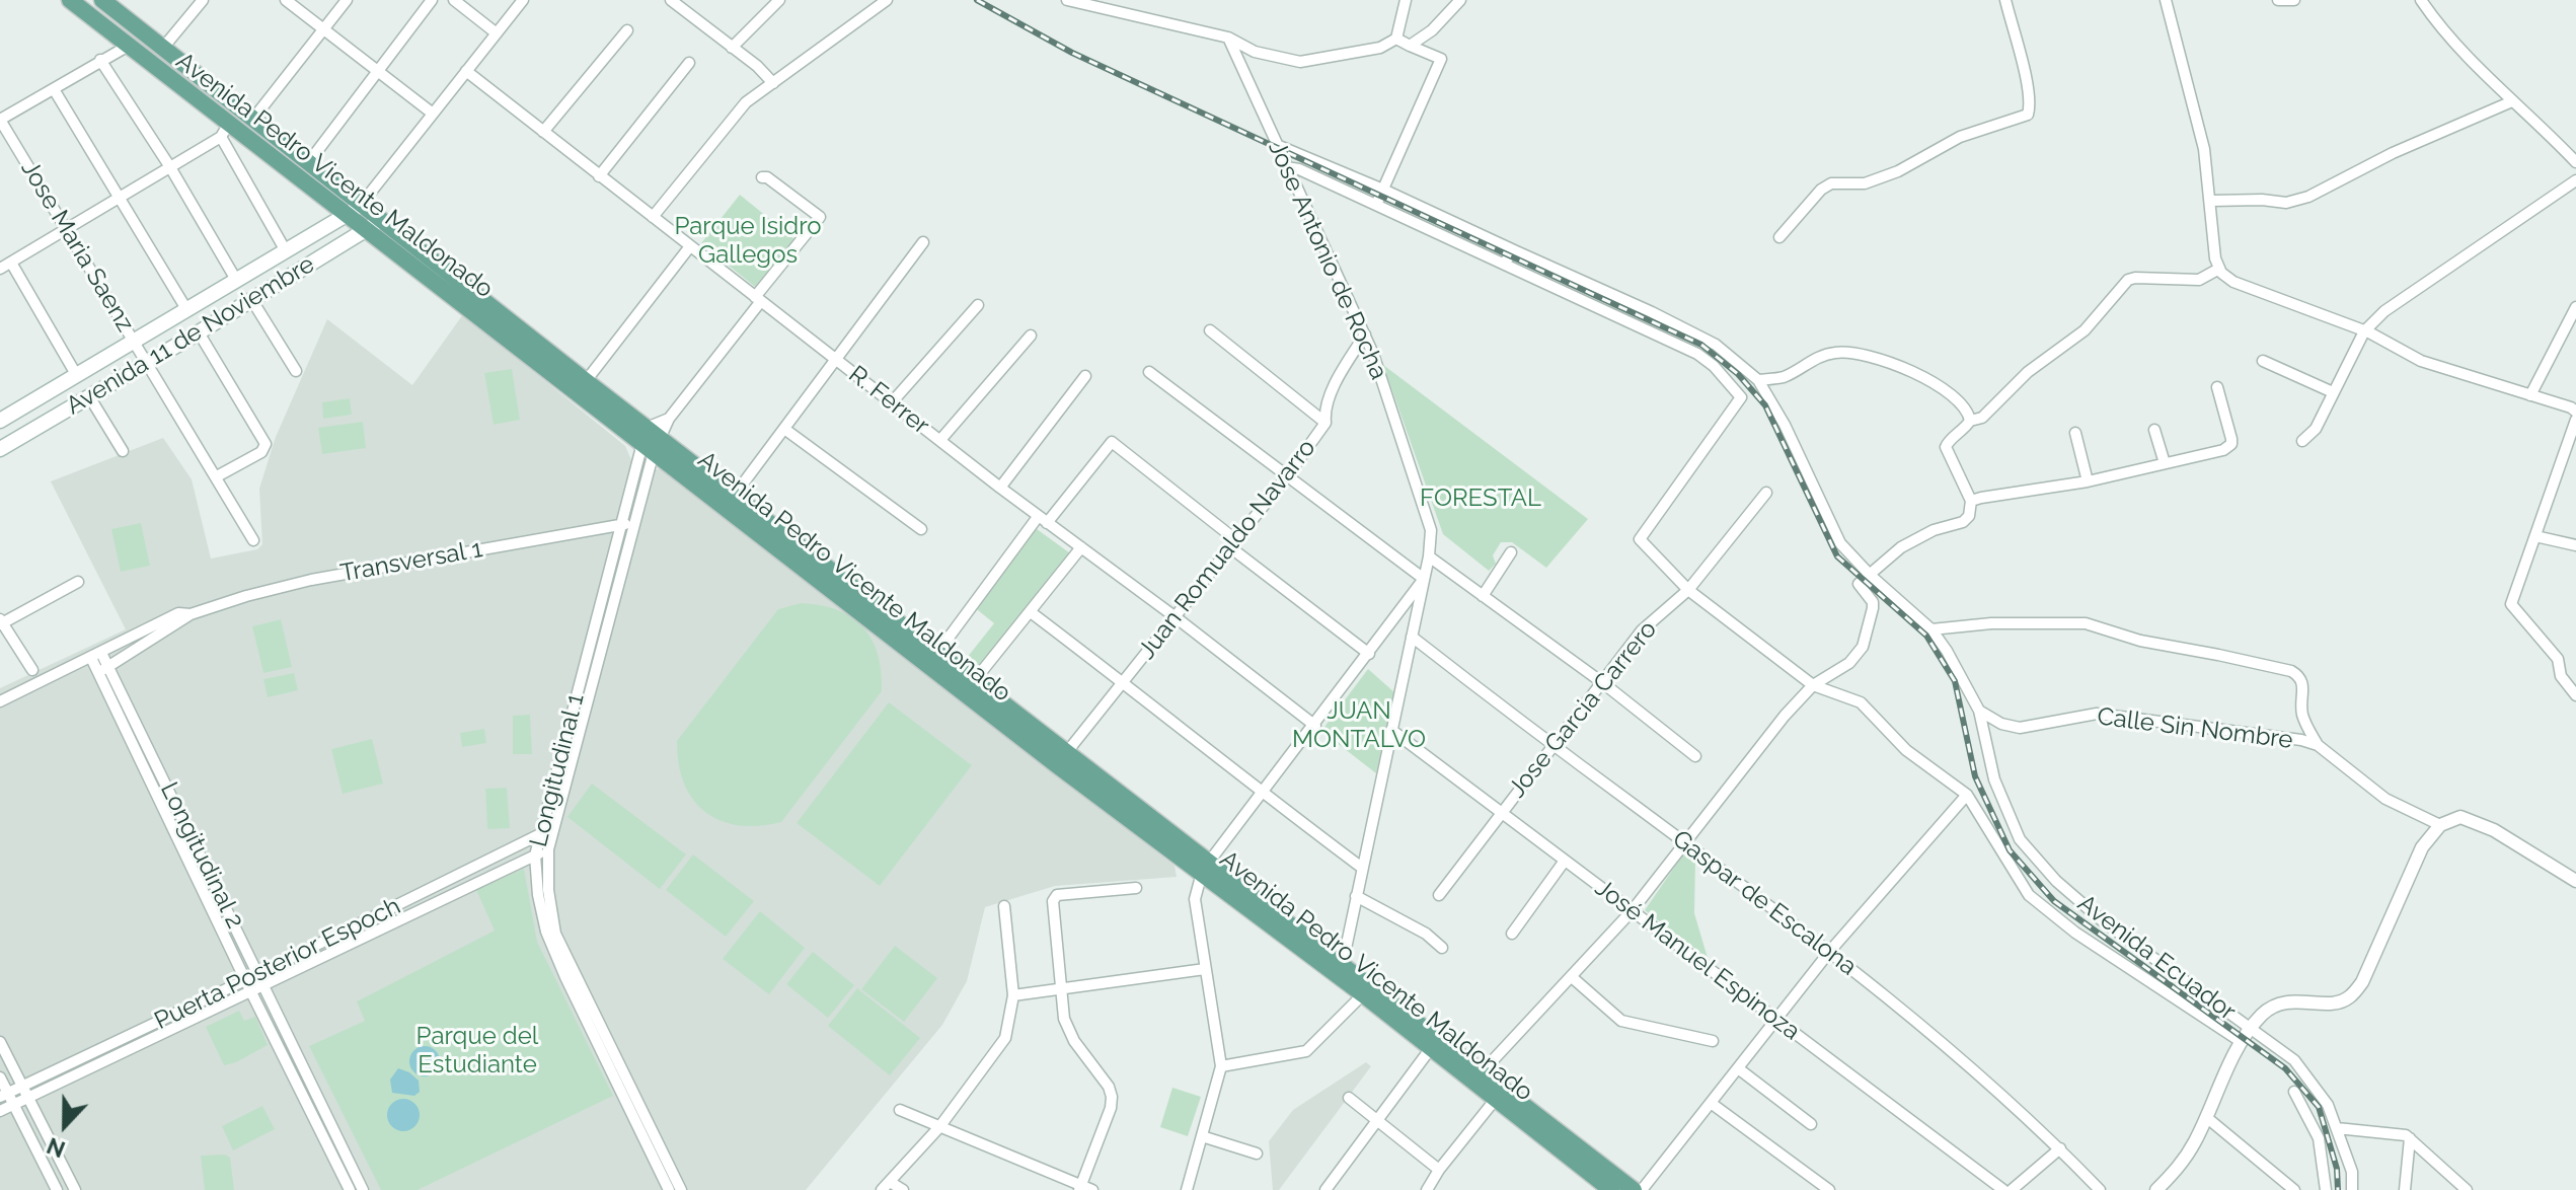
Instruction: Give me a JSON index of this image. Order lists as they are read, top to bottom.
{
  "streets": {
    "main road": ["Avenida Pedro Vicente Maldonado", "Avenida 11 de Noviembre"],
    "street": [
      "Jose Maria Saenz",
      "Jose Antonio de Rocha",
      "R. Ferrer",
      "Juan Romualdo Navarro",
      "Transversal 1",
      "Jose Garcia Carrero",
      "Calle Sin Nombre",
      "Longitudinal 1",
      "Longitudinal 2",
      "Gaspar de Escalona",
      "Avenida Ecuador",
      "José Manuel Espinoza",
      "Puerta Posterior Espoch"
    ]
  },
  "crossings": [
    ["Avenida Pedro Vicente Maldonado", "Jose Antonio de Rocha"],
    ["Avenida Pedro Vicente Maldonado", "Avenida 11 de Noviembre"],
    ["Avenida Pedro Vicente Maldonado", "Juan Romualdo Navarro"],
    ["Avenida Pedro Vicente Maldonado", "Longitudinal 1"],
    ["Jose Maria Saenz", "Avenida 11 de Noviembre"],
    ["Jose Antonio de Rocha", "Juan Romualdo Navarro"],
    ["Jose Antonio de Rocha", "Gaspar de Escalona"],
    ["Jose Antonio de Rocha", "Avenida Ecuador"],
    ["Jose Antonio de Rocha", "José Manuel Espinoza"],
    ["R. Ferrer", "Juan Romualdo Navarro"],
    ["Transversal 1", "Longitudinal 1"],
    ["Transversal 1", "Longitudinal 2"],
    ["Jose Garcia Carrero", "Gaspar de Escalona"],
    ["Jose Garcia Carrero", "José Manuel Espinoza"],
    ["Calle Sin Nombre", "Avenida Ecuador"],
    ["Longitudinal 1", "Puerta Posterior Espoch"],
    ["Longitudinal 2", "Puerta Posterior Espoch"]
  ],
  "parks": [
    "Parque Isidro Gallegos",
    "FORESTAL",
    "JUAN MONTALVO",
    "Parque del Estudiante"
  ],
  "north": "bottom"
}
